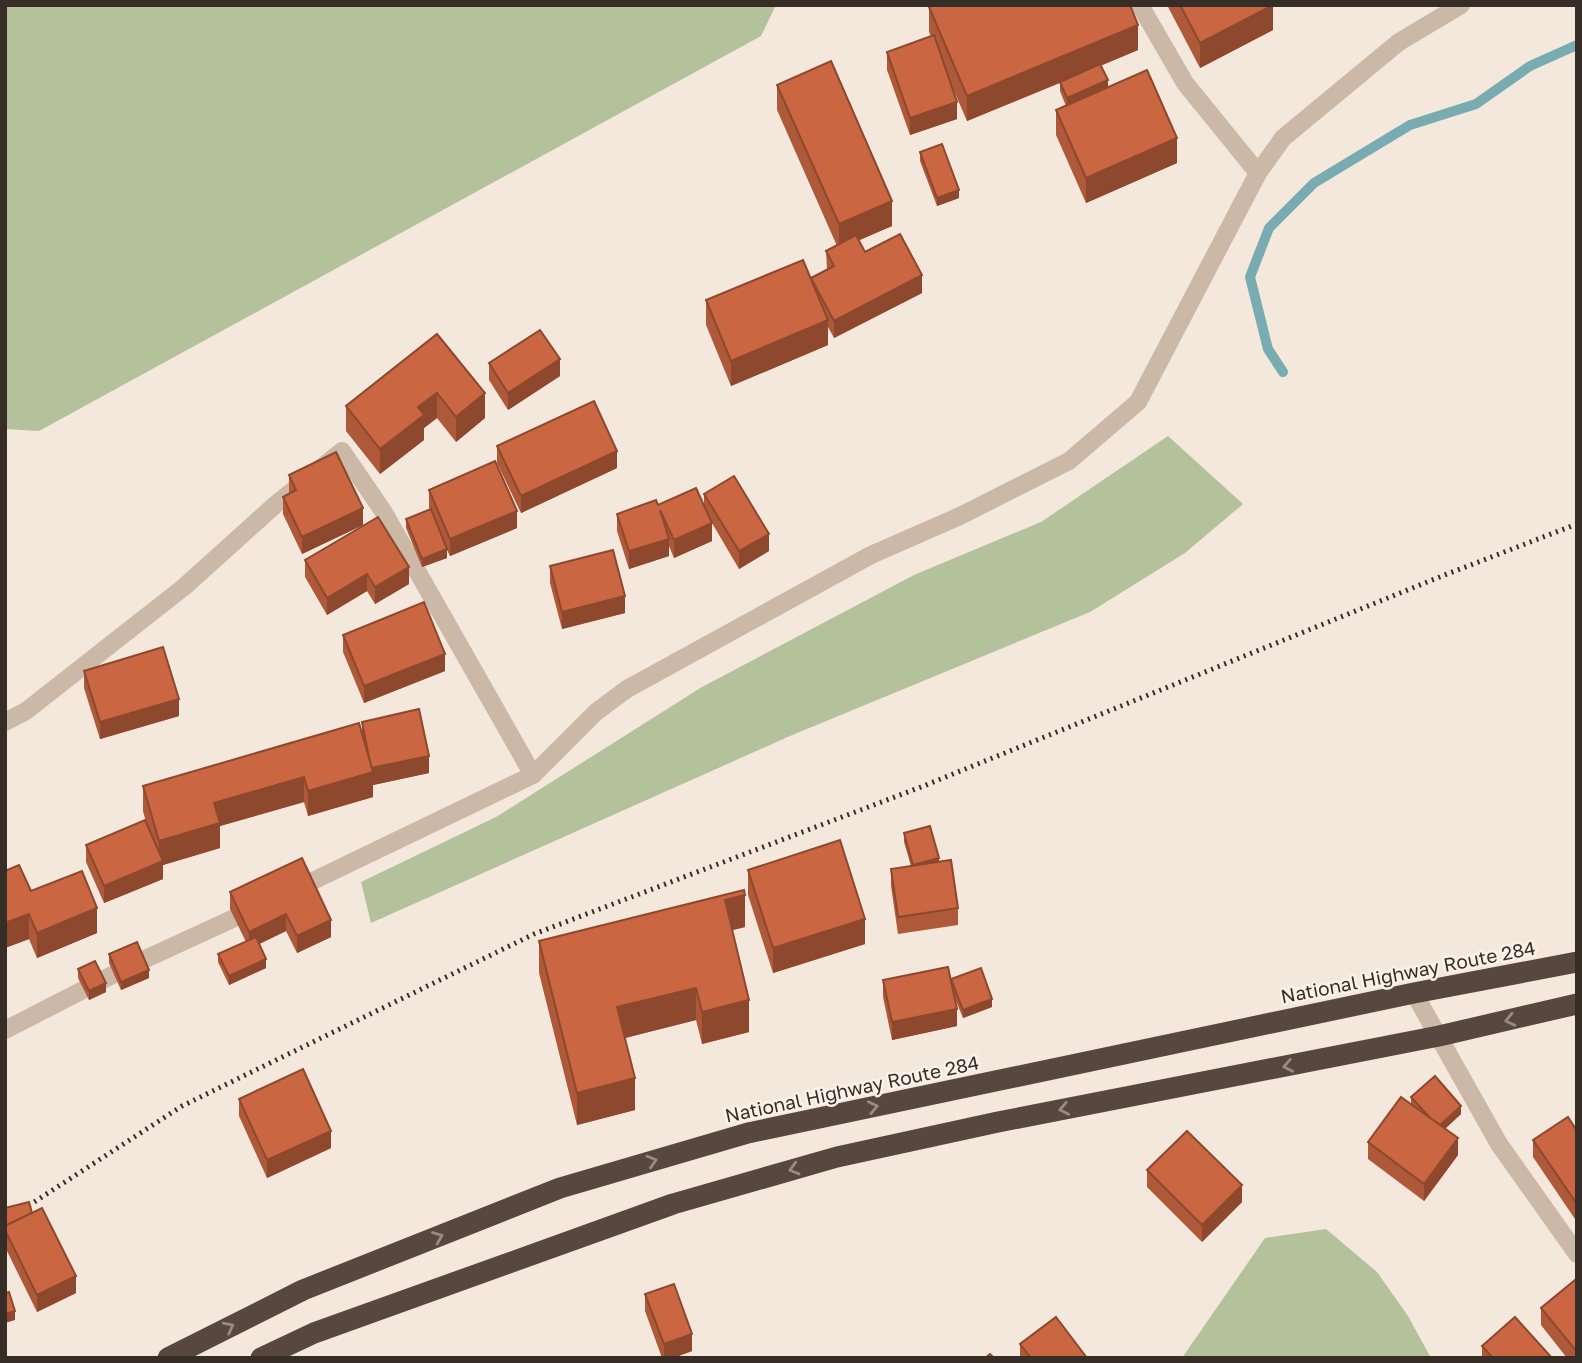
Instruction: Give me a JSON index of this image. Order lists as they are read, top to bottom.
{
  "streets": {
    "highway": ["National Highway Route 284"]
  }
}
